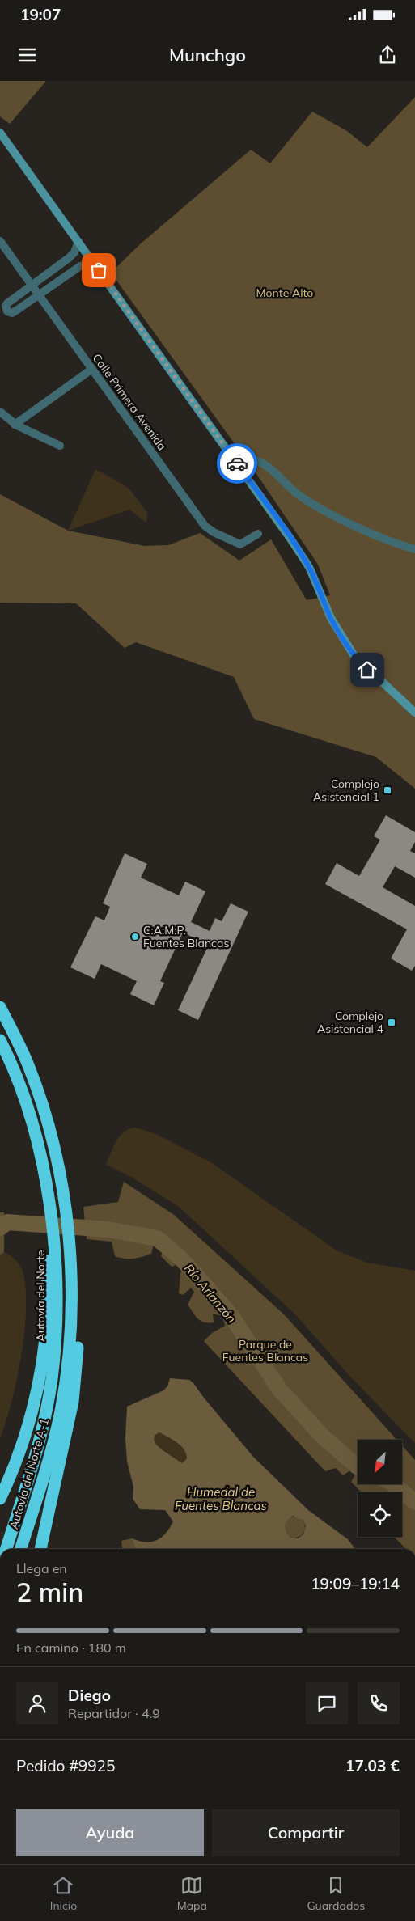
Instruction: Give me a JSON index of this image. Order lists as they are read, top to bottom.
{
  "streets": {
    "highway": ["Autovía del Norte", "Autovía del Norte A-1"],
    "street": ["Calle Primera Avenida"]
  },
  "water": ["Río Arlanzón", "Humedal de Fuentes Blancas"],
  "parks": ["Monte Alto", "Parque de Fuentes Blancas"],
  "places": {
    "transit": ["Complejo Asistencial 1", "Complejo Asistencial 4"],
    "other": ["C:A:M:P. Fuentes Blancas"]
  },
  "north": "bottom left",
  "page": {
    "status": "19:07",
    "header": "Munchgo",
    "heading": ["2 min", "Llega en", "19:09–19:14"],
    "panel": [
      "Diego",
      "Repartidor · 4.9",
      "Pedido #9925",
      "17.03 €"
    ],
    "bar": "En camino · 180 m",
    "buttons": ["Ayuda", "Compartir"],
    "tabs": ["Inicio", "Mapa", "Guardados"]
  }
}
